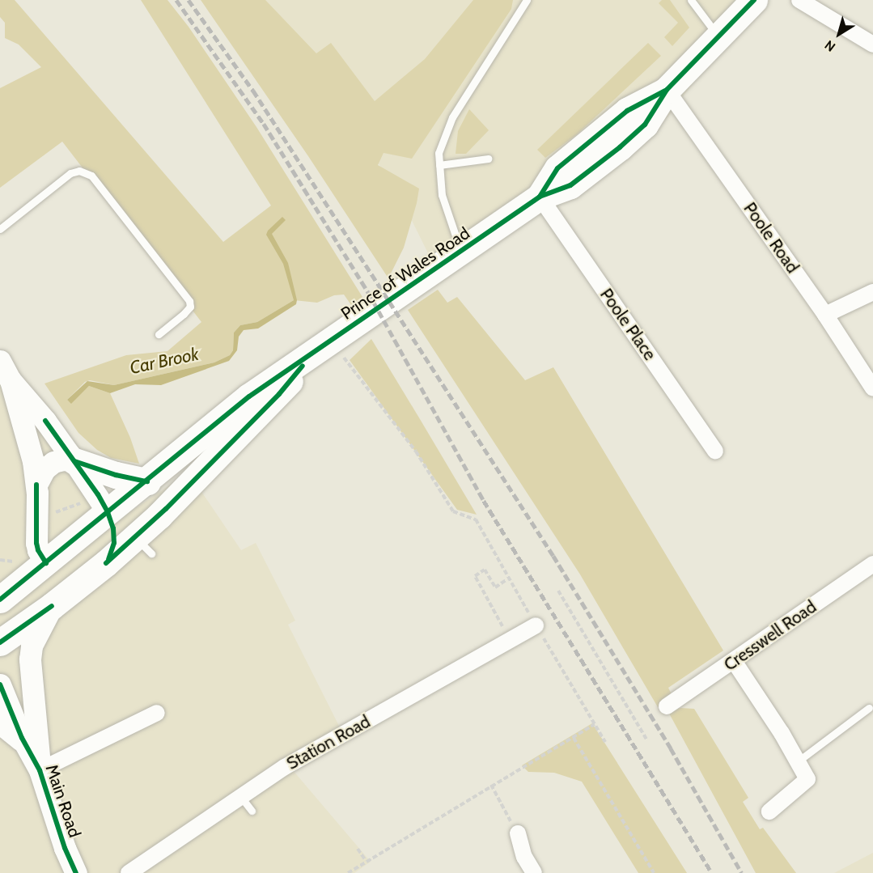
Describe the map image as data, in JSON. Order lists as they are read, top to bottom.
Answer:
{
  "streets": {
    "highway": ["Prince of Wales Road"],
    "main road": ["Main Road"],
    "street": [
      "Poole Road",
      "Poole Place",
      "Cresswell Road",
      "Station Road"
    ]
  },
  "crossings": [
    ["Poole Road", "Prince of Wales Road"],
    ["Prince of Wales Road", "Poole Place"],
    ["Prince of Wales Road", "Main Road"]
  ],
  "water": ["Car Brook"],
  "north": "bottom left"
}
